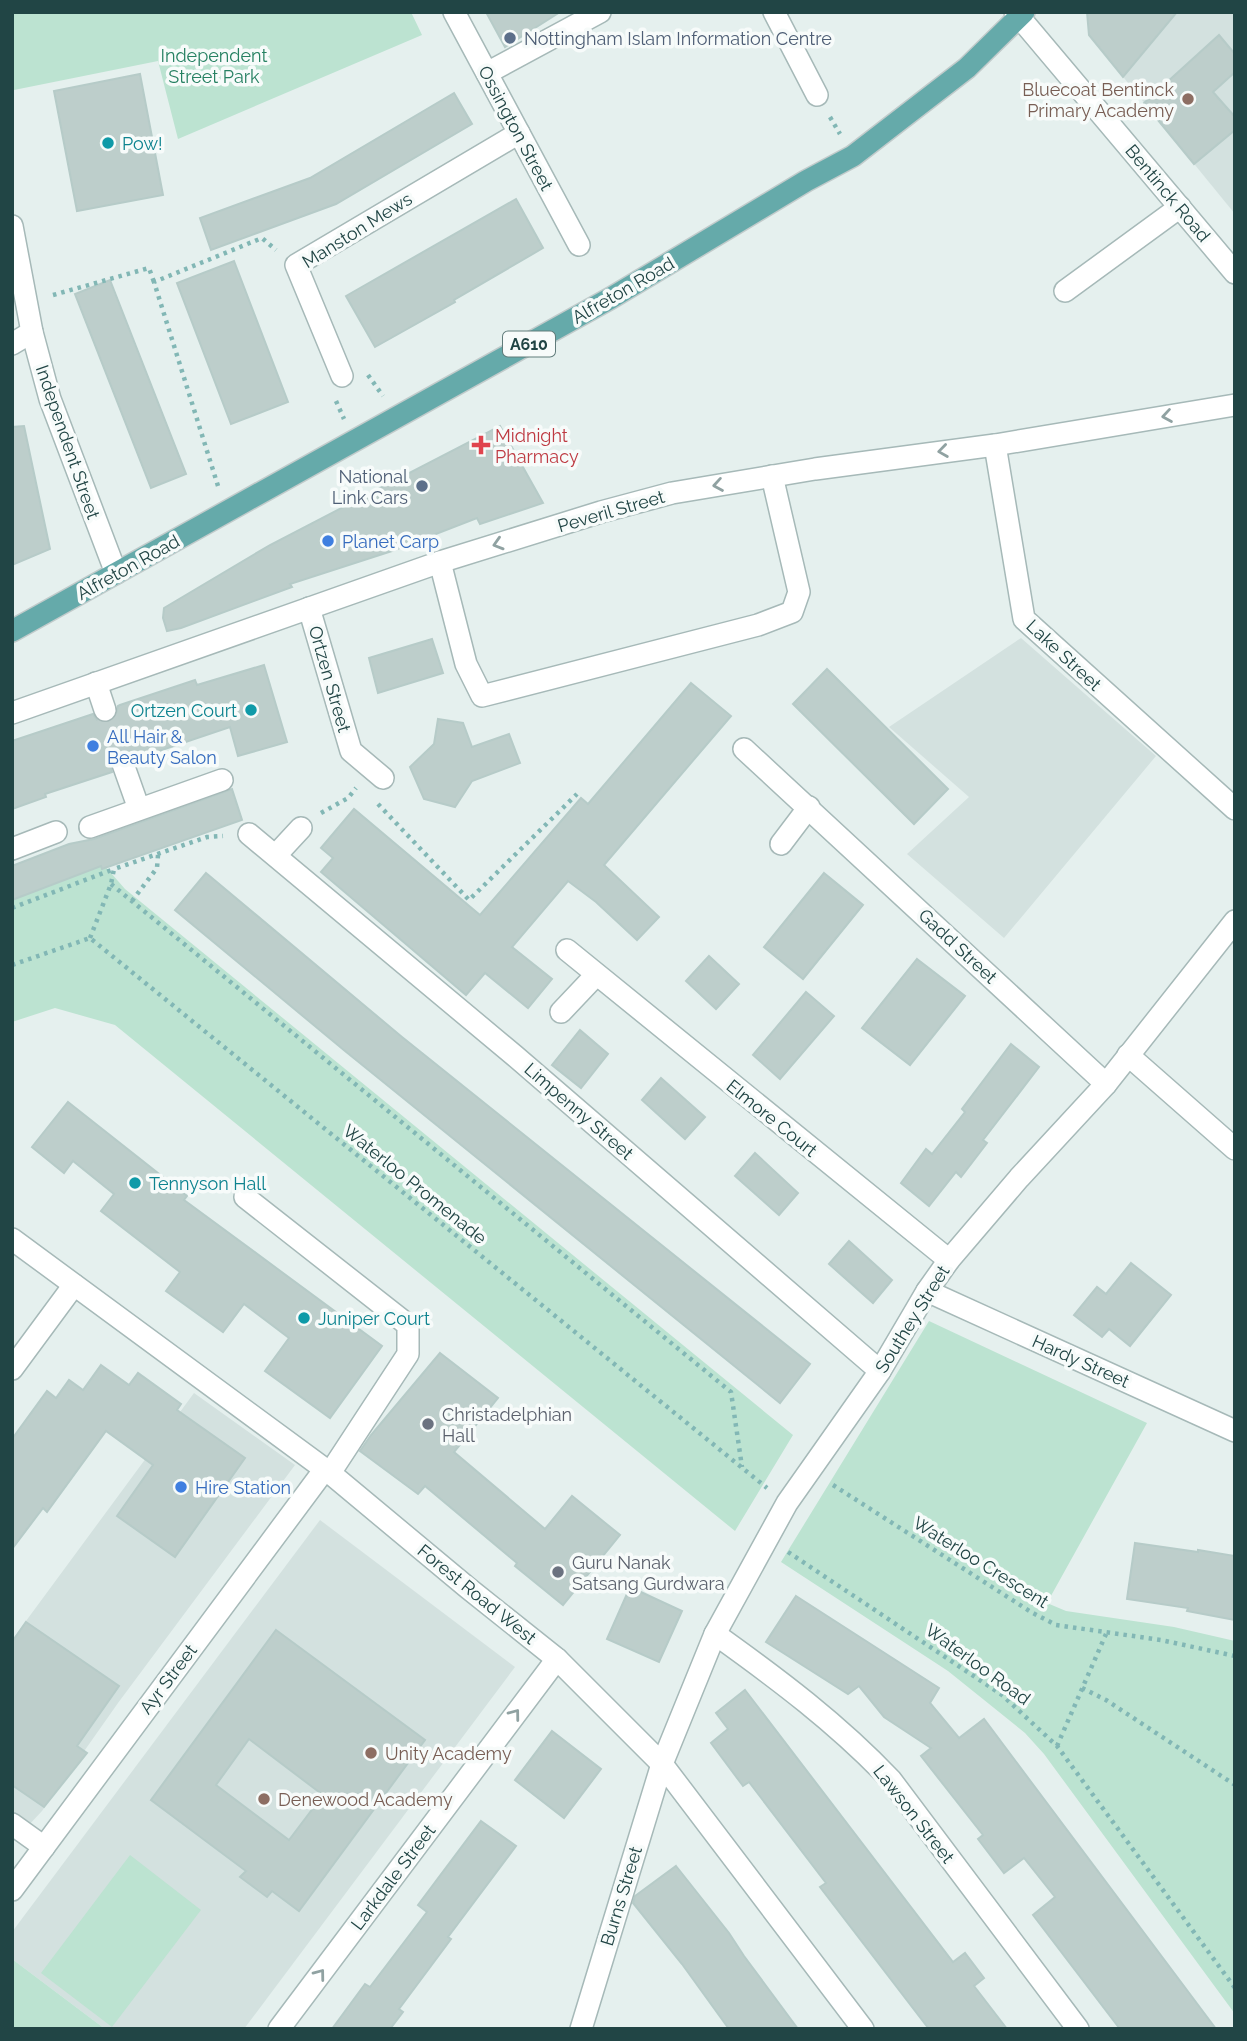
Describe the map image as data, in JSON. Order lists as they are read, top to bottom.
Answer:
{
  "streets": {
    "main road": ["Alfreton Road", "A610"],
    "street": [
      "Ossington Street",
      "Bentinck Road",
      "Manston Mews",
      "Independent Street",
      "Peveril Street",
      "Lake Street",
      "Ortzen Street",
      "Gadd Street",
      "Limpenny Street",
      "Elmore Court",
      "Southey Street",
      "Hardy Street",
      "Forest Road West",
      "Ayr Street",
      "Lawson Street",
      "Larkdale Street",
      "Burns Street"
    ],
    "path": ["Waterloo Promenade", "Waterloo Crescent", "Waterloo Road"]
  },
  "crossings": [
    ["Ossington Street", "Manston Mews"],
    ["Bentinck Road", "Alfreton Road"],
    ["Alfreton Road", "Independent Street"],
    ["Peveril Street", "Lake Street"],
    ["Peveril Street", "Ortzen Street"],
    ["Gadd Street", "Southey Street"],
    ["Limpenny Street", "Southey Street"],
    ["Elmore Court", "Southey Street"],
    ["Waterloo Promenade", "Southey Street"],
    ["Southey Street", "Hardy Street"],
    ["Southey Street", "Waterloo Crescent"],
    ["Southey Street", "Forest Road West"],
    ["Southey Street", "Waterloo Road"],
    ["Southey Street", "Lawson Street"],
    ["Southey Street", "Burns Street"],
    ["Forest Road West", "Ayr Street"],
    ["Forest Road West", "Larkdale Street"],
    ["Forest Road West", "Burns Street"]
  ],
  "one_way": ["Peveril Street", "Larkdale Street"],
  "parks": ["Independent Street Park"],
  "places": {
    "other": [
      "Nottingham Islam Information Centre",
      "Bluecoat Bentinck Primary Academy",
      "Pow!",
      "National Link Cars",
      "Planet Carp",
      "Ortzen Court",
      "All Hair & Beauty Salon",
      "Tennyson Hall",
      "Juniper Court",
      "Christadelphian Hall",
      "Hire Station",
      "Guru Nanak Satsang Gurdwara",
      "Unity Academy",
      "Denewood Academy"
    ],
    "health": ["Midnight Pharmacy"]
  }
}
